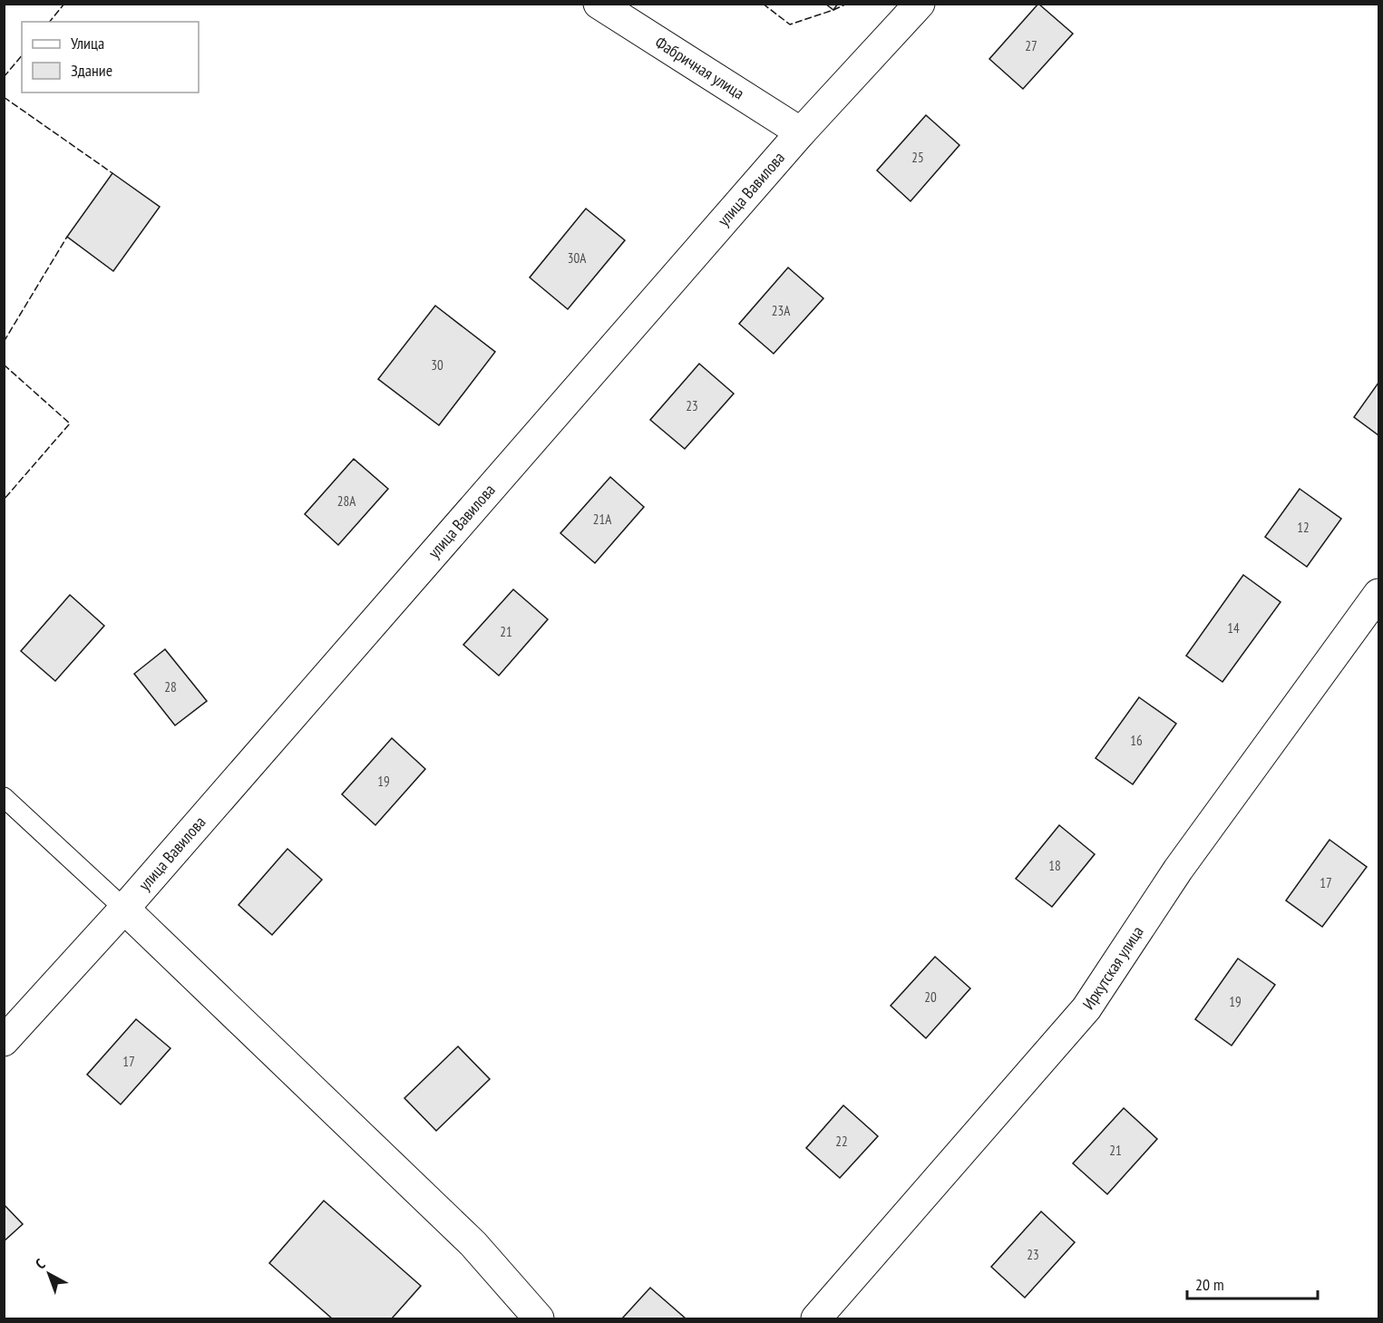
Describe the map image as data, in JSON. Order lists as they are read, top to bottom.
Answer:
{
  "streets": {
    "street": ["Фабричная улица", "улица Вавилова", "Иркутская улица"]
  },
  "crossings": [
    ["Фабричная улица", "улица Вавилова"]
  ],
  "house_numbers": [
    "27",
    "25",
    "30А",
    "23А",
    "30",
    "23",
    "28А",
    "21А",
    "12",
    "14",
    "21",
    "28",
    "16",
    "19",
    "18",
    "17",
    "20",
    "19",
    "17",
    "22",
    "21",
    "23"
  ],
  "legend": ["Улица", "Здание"],
  "scale_bar": "20 m",
  "north": "top left"
}
